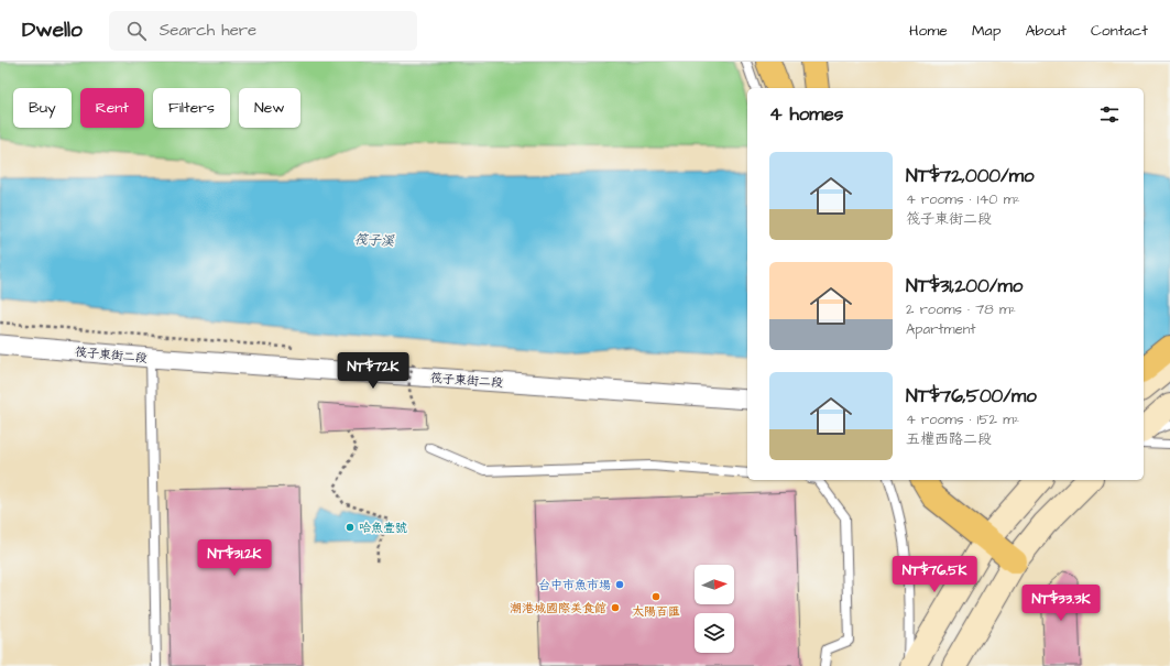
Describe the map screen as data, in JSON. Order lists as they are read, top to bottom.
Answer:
{
  "streets": {
    "street": ["筏子東街二段"]
  },
  "water": ["筏子溪"],
  "places": [
    "哈魚壹號",
    "台中市魚市場",
    "太陽百匯",
    "潮港城國際美食館"
  ],
  "north": "right",
  "page": {
    "header": "Dwello",
    "search": "Search here",
    "nav": [
      "Home",
      "Map",
      "About",
      "Contact"
    ],
    "chip": [
      "Buy",
      "Rent",
      "Filters",
      "New"
    ],
    "heading": "4 homes",
    "list": [
      {
        "name": "NT$72,000/mo",
        "note": "4 rooms · 140 m² · 筏子東街二段"
      },
      {
        "name": "NT$31,200/mo",
        "note": "2 rooms · 78 m² · Apartment"
      },
      {
        "name": "NT$76,500/mo",
        "note": "4 rooms · 152 m² · 五權西路二段"
      }
    ],
    "price": [
      "NT$72K",
      "NT$31.2K",
      "NT$76.5K",
      "NT$33.3K"
    ]
  }
}
